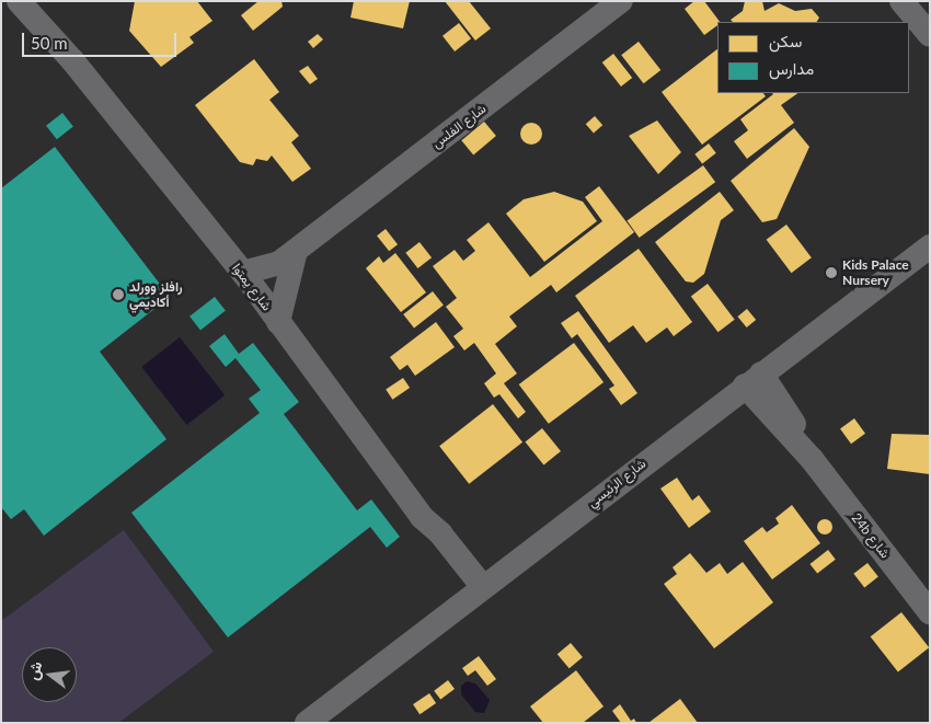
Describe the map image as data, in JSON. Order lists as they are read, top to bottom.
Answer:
{
  "streets": {
    "street": [
      "شارع الفلس",
      "شارع يمتوا",
      "شارع الرئيسي",
      "24b شارع"
    ]
  },
  "crossings": [
    ["شارع الفلس", "شارع يمتوا"],
    ["شارع يمتوا", "شارع الرئيسي"],
    ["شارع الرئيسي", "24b شارع"]
  ],
  "places": ["Kids Palace Nursery", "رافلز وورلد أكاديمي"],
  "legend": ["سكن", "مدارس"],
  "scale_bar": "50 m",
  "north": "left"
}
